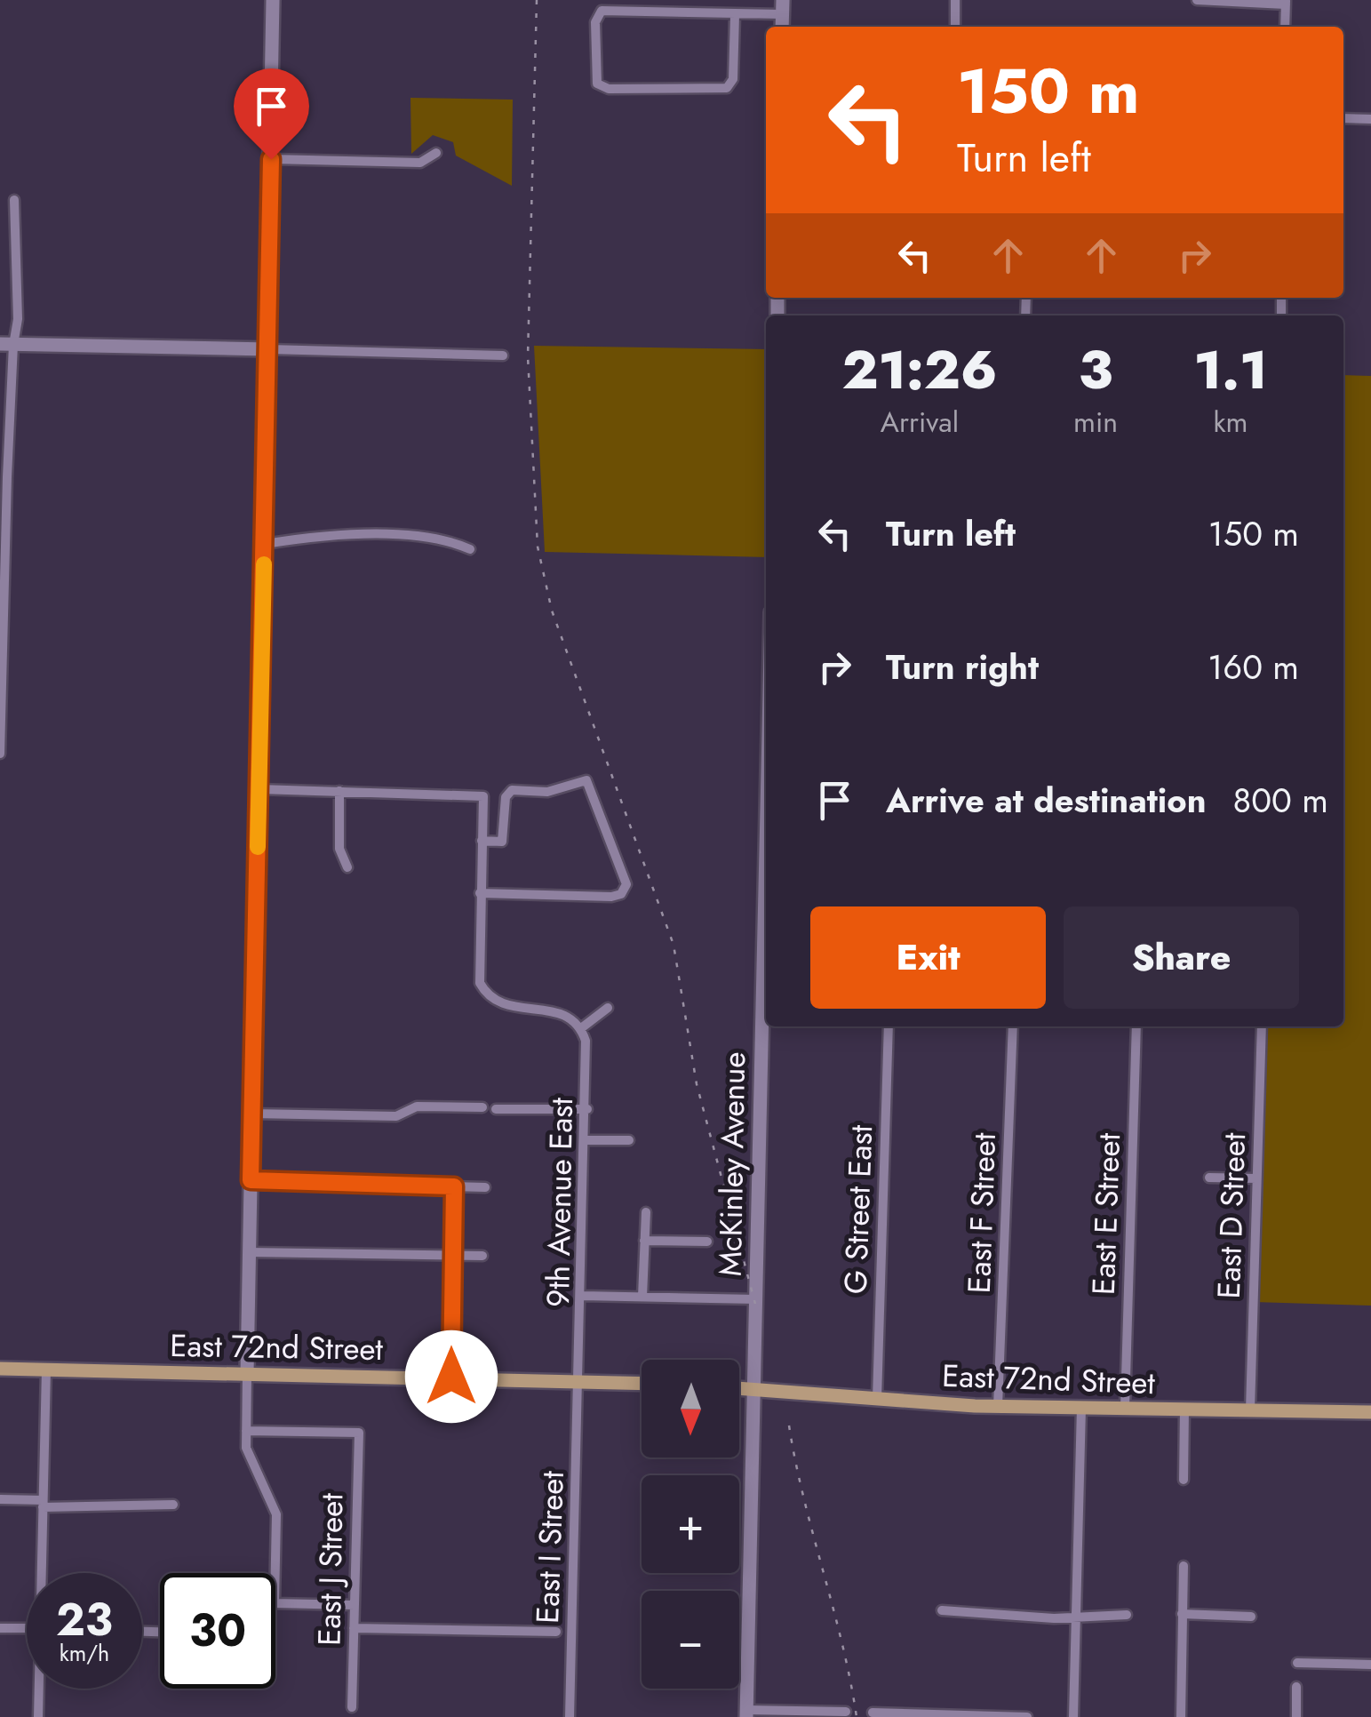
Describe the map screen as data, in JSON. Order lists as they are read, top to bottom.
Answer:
{
  "streets": {
    "main road": ["East 72nd Street"],
    "street": [
      "McKinley Avenue",
      "9th Avenue East",
      "G Street East",
      "East F Street",
      "East E Street",
      "East D Street",
      "East I Street",
      "East J Street"
    ]
  },
  "crossings": [
    ["McKinley Avenue", "East 72nd Street"],
    ["9th Avenue East", "East 72nd Street"],
    ["9th Avenue East", "East I Street"],
    ["G Street East", "East 72nd Street"],
    ["East F Street", "East 72nd Street"],
    ["East E Street", "East 72nd Street"],
    ["East D Street", "East 72nd Street"],
    ["East 72nd Street", "East I Street"]
  ],
  "north": "bottom",
  "page": {
    "turn": ["150 m", "Turn left"],
    "eta": [
      "21:26",
      "Arrival",
      "3",
      "min",
      "1.1",
      "km"
    ],
    "list": [
      {
        "name": "Turn left",
        "value": "150 m"
      },
      {
        "name": "Turn right",
        "value": "160 m"
      },
      {
        "name": "Arrive at destination",
        "value": "800 m"
      }
    ],
    "buttons": ["Exit", "Share"],
    "map_buttons": ["+", "−"],
    "speed": "23 km/h",
    "limit": "30"
  }
}
